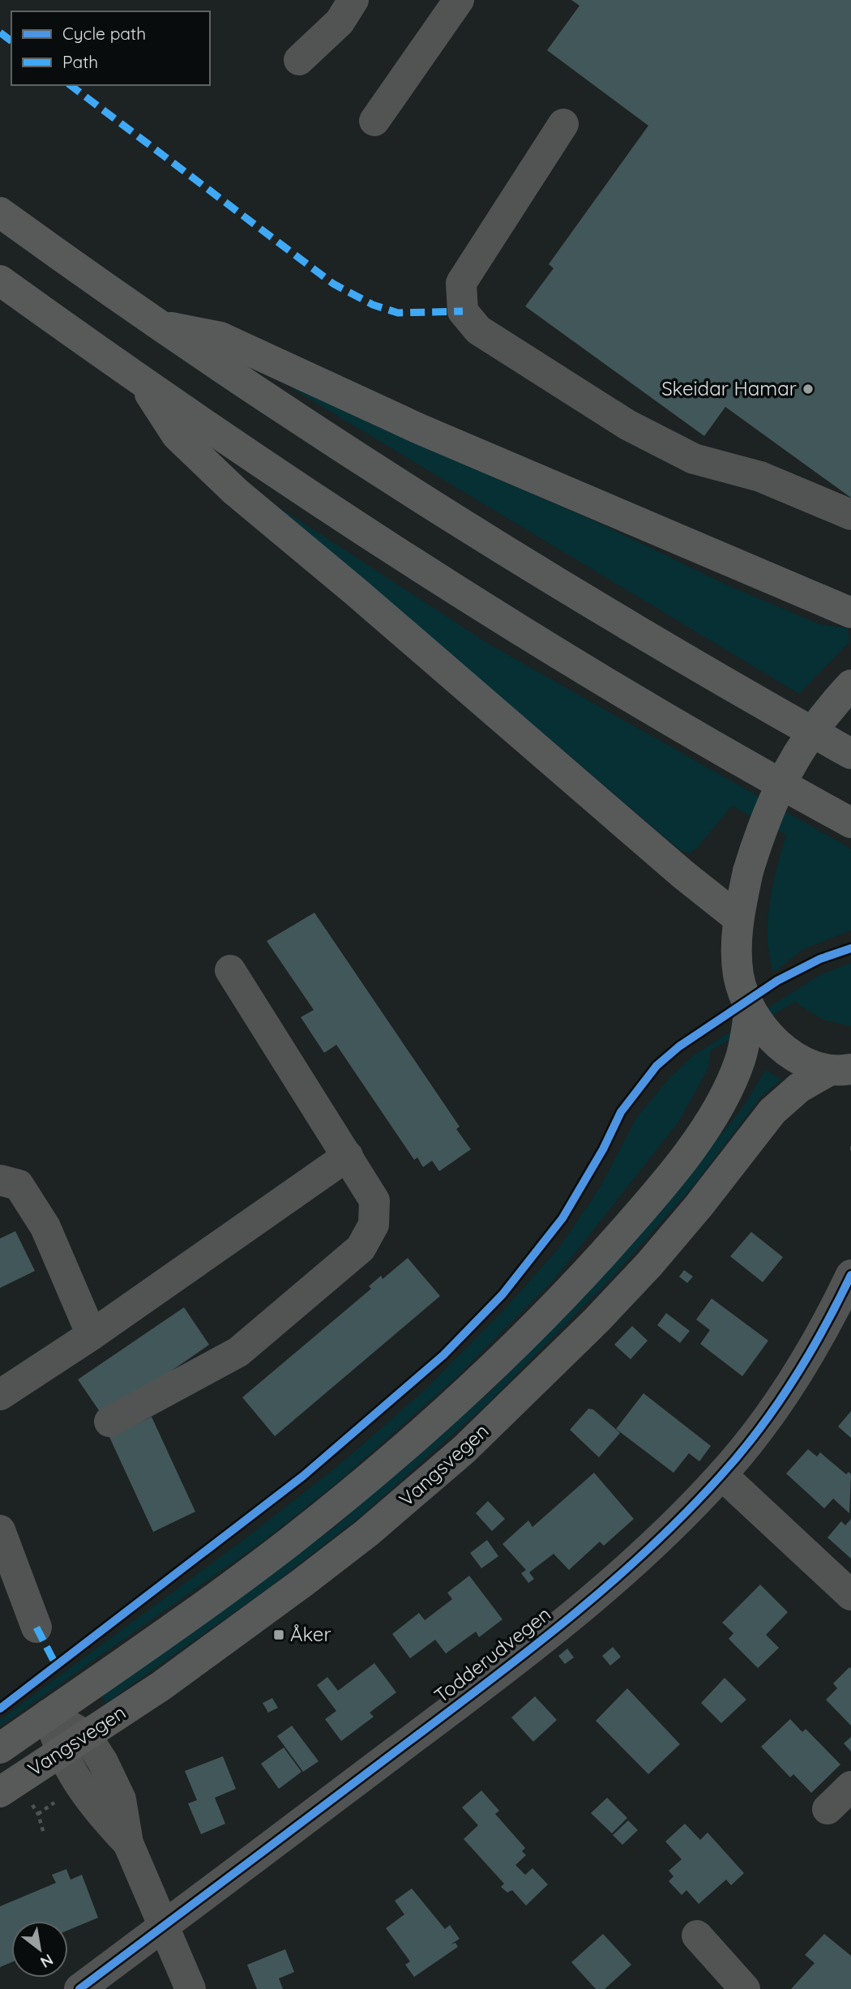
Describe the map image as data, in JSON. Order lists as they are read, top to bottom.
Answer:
{
  "streets": {
    "highway": ["Vangsvegen"],
    "street": ["Todderudvegen"]
  },
  "places": {
    "other": ["Skeidar Hamar"],
    "transit": ["Åker"]
  },
  "legend": ["Cycle path", "Path"],
  "north": "bottom right"
}
